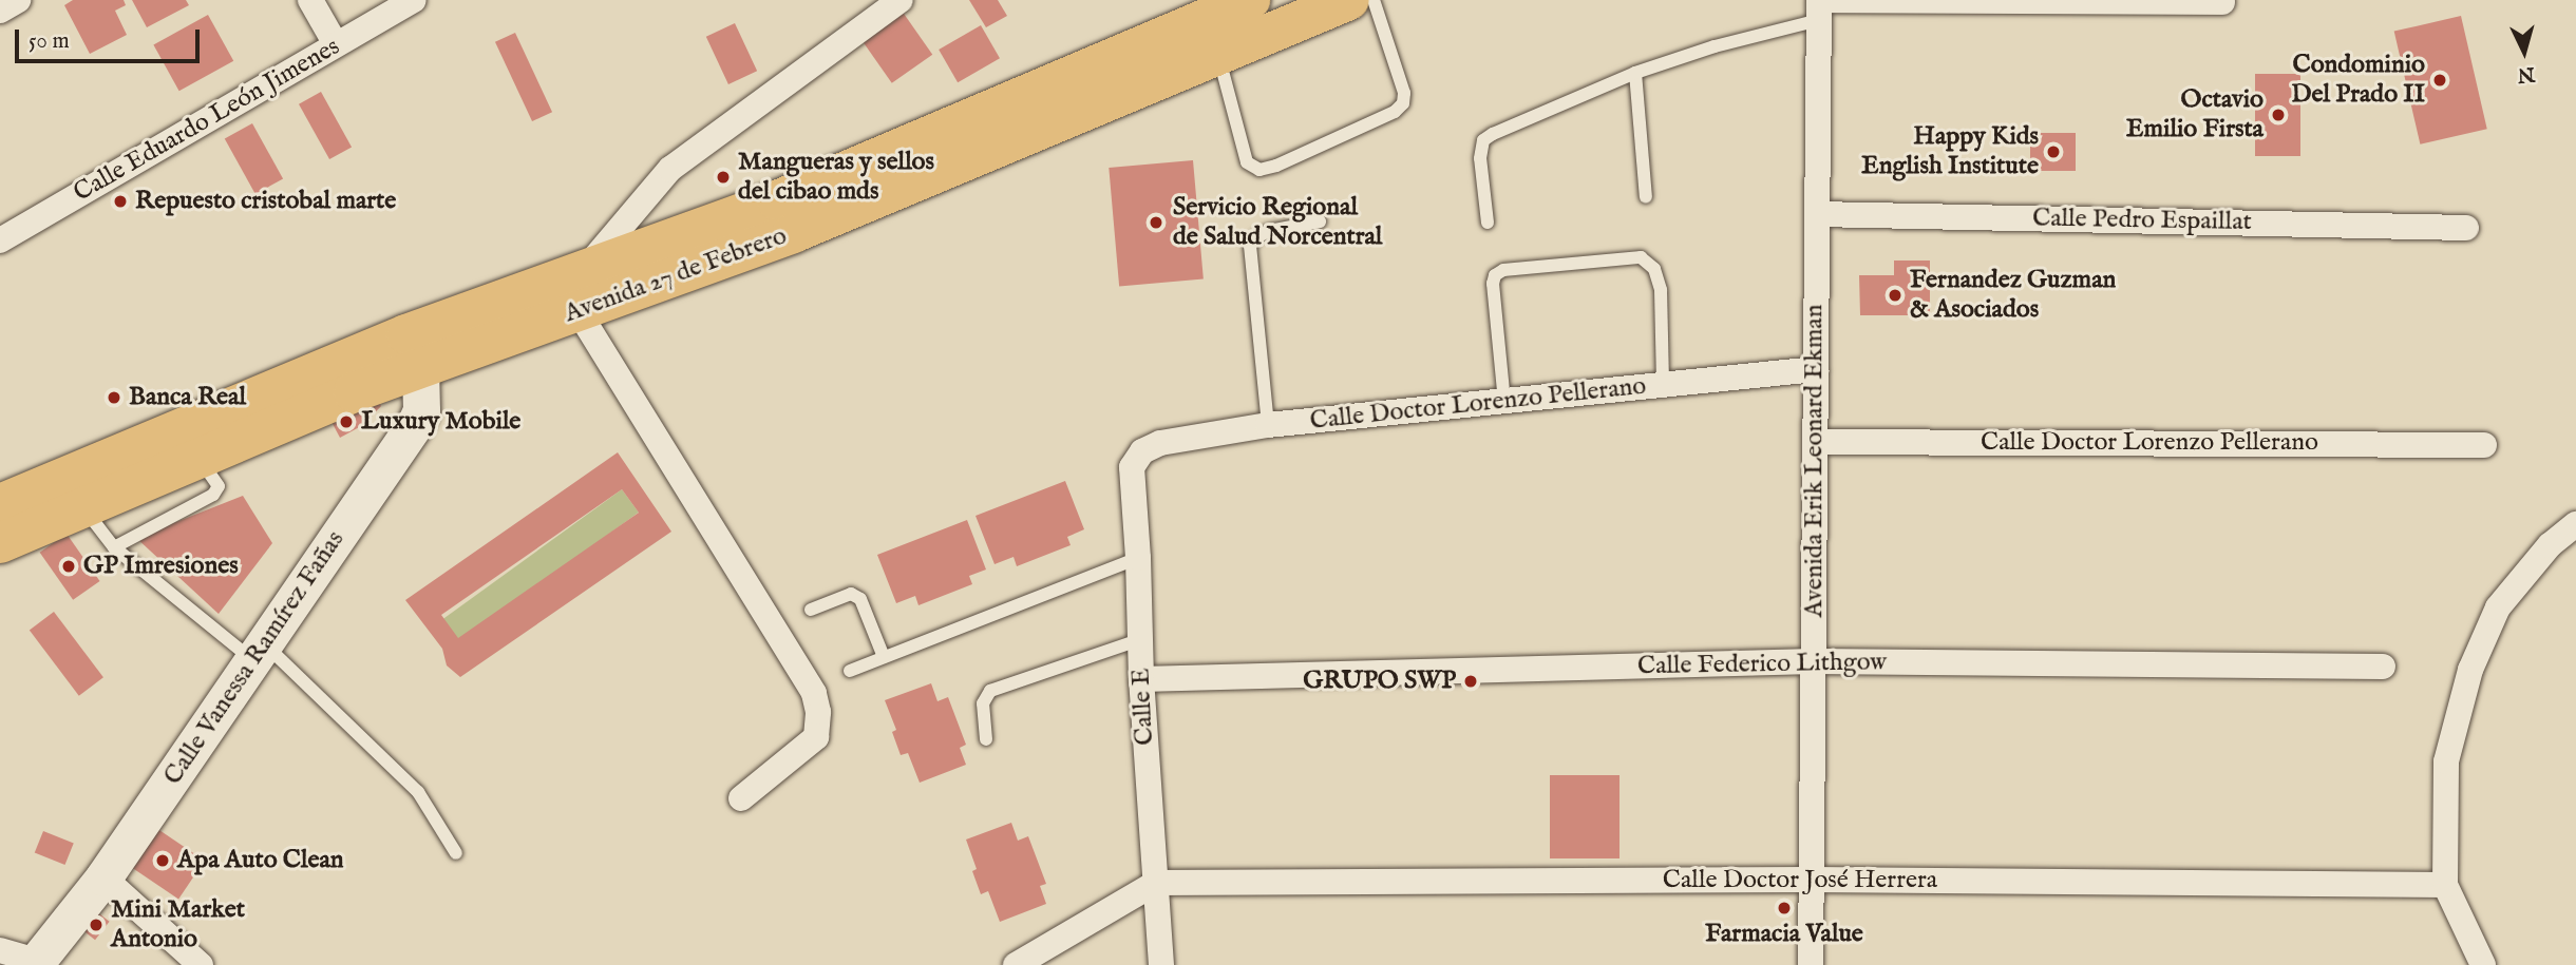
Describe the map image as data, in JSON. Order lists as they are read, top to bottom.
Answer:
{
  "streets": {
    "main road": ["Avenida 27 de Febrero"],
    "street": [
      "Calle Eduardo León Jimenes",
      "Calle Pedro Espaillat",
      "Calle Doctor Lorenzo Pellerano",
      "Avenida Erik Leonard Ekman",
      "Calle Vanessa Ramírez Fañas",
      "Calle Federico Lithgow",
      "Calle E",
      "Calle Doctor José Herrera"
    ]
  },
  "crossings": [
    ["Calle Pedro Espaillat", "Avenida Erik Leonard Ekman"],
    ["Avenida 27 de Febrero", "Calle Vanessa Ramírez Fañas"],
    ["Calle Doctor Lorenzo Pellerano", "Avenida Erik Leonard Ekman"],
    ["Calle Doctor Lorenzo Pellerano", "Calle E"],
    ["Avenida Erik Leonard Ekman", "Calle Federico Lithgow"],
    ["Avenida Erik Leonard Ekman", "Calle Doctor José Herrera"],
    ["Calle Federico Lithgow", "Calle E"],
    ["Calle E", "Calle Doctor José Herrera"]
  ],
  "places": [
    "Condominio Del Prado II",
    "Octavio Emilio Firsta",
    "Happy Kids English Institute",
    "Mangueras y sellos del cibao mds",
    "Repuesto cristobal marte",
    "Servicio Regional de Salud Norcentral",
    "Fernandez Guzman & Asociados",
    "Banca Real",
    "Luxury Mobile",
    "GP Imresiones",
    "GRUPO SWP",
    "Apa Auto Clean",
    "Farmacia Value",
    "Mini Market Antonio"
  ],
  "scale_bar": "50 m",
  "north": "bottom"
}
